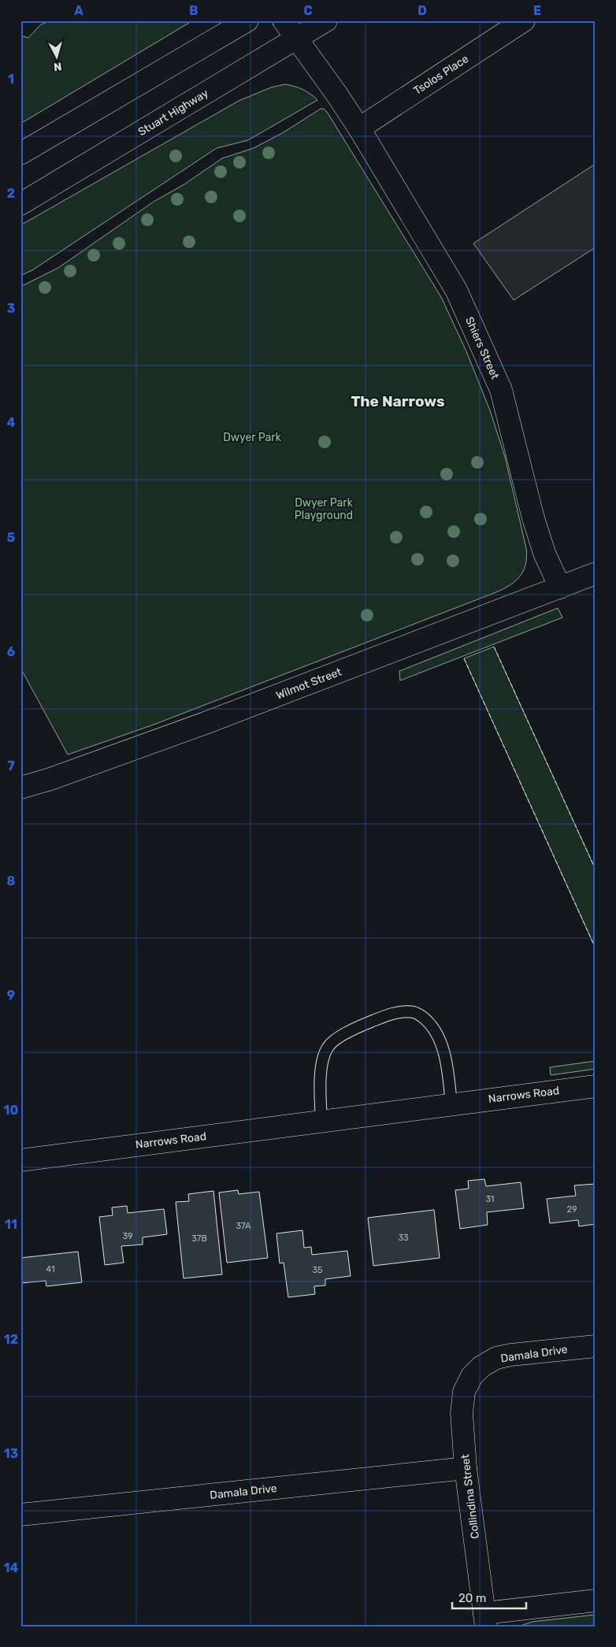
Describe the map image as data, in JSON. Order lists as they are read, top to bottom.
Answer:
{
  "streets": {
    "main road": [
      "Tsolos Place",
      "Stuart Highway",
      "Shiers Street",
      "Wilmot Street",
      "Narrows Road",
      "Damala Drive",
      "Collindina Street"
    ]
  },
  "crossings": [
    ["Tsolos Place", "Shiers Street"],
    ["Stuart Highway", "Shiers Street"],
    ["Shiers Street", "Wilmot Street"],
    ["Damala Drive", "Collindina Street"]
  ],
  "districts": ["The Narrows"],
  "parks": ["Dwyer Park", "Dwyer Park Playground"],
  "house_numbers": [
    "31",
    "29",
    "37A",
    "39",
    "33",
    "37B",
    "41",
    "35"
  ],
  "scale_bar": "20 m",
  "north": "bottom",
  "grid": {
    "columns": [
      "A",
      "B",
      "C",
      "D",
      "E"
    ],
    "rows": [
      "1",
      "2",
      "3",
      "4",
      "5",
      "6",
      "7",
      "8",
      "9",
      "10",
      "11",
      "12",
      "13",
      "14"
    ]
  }
}
